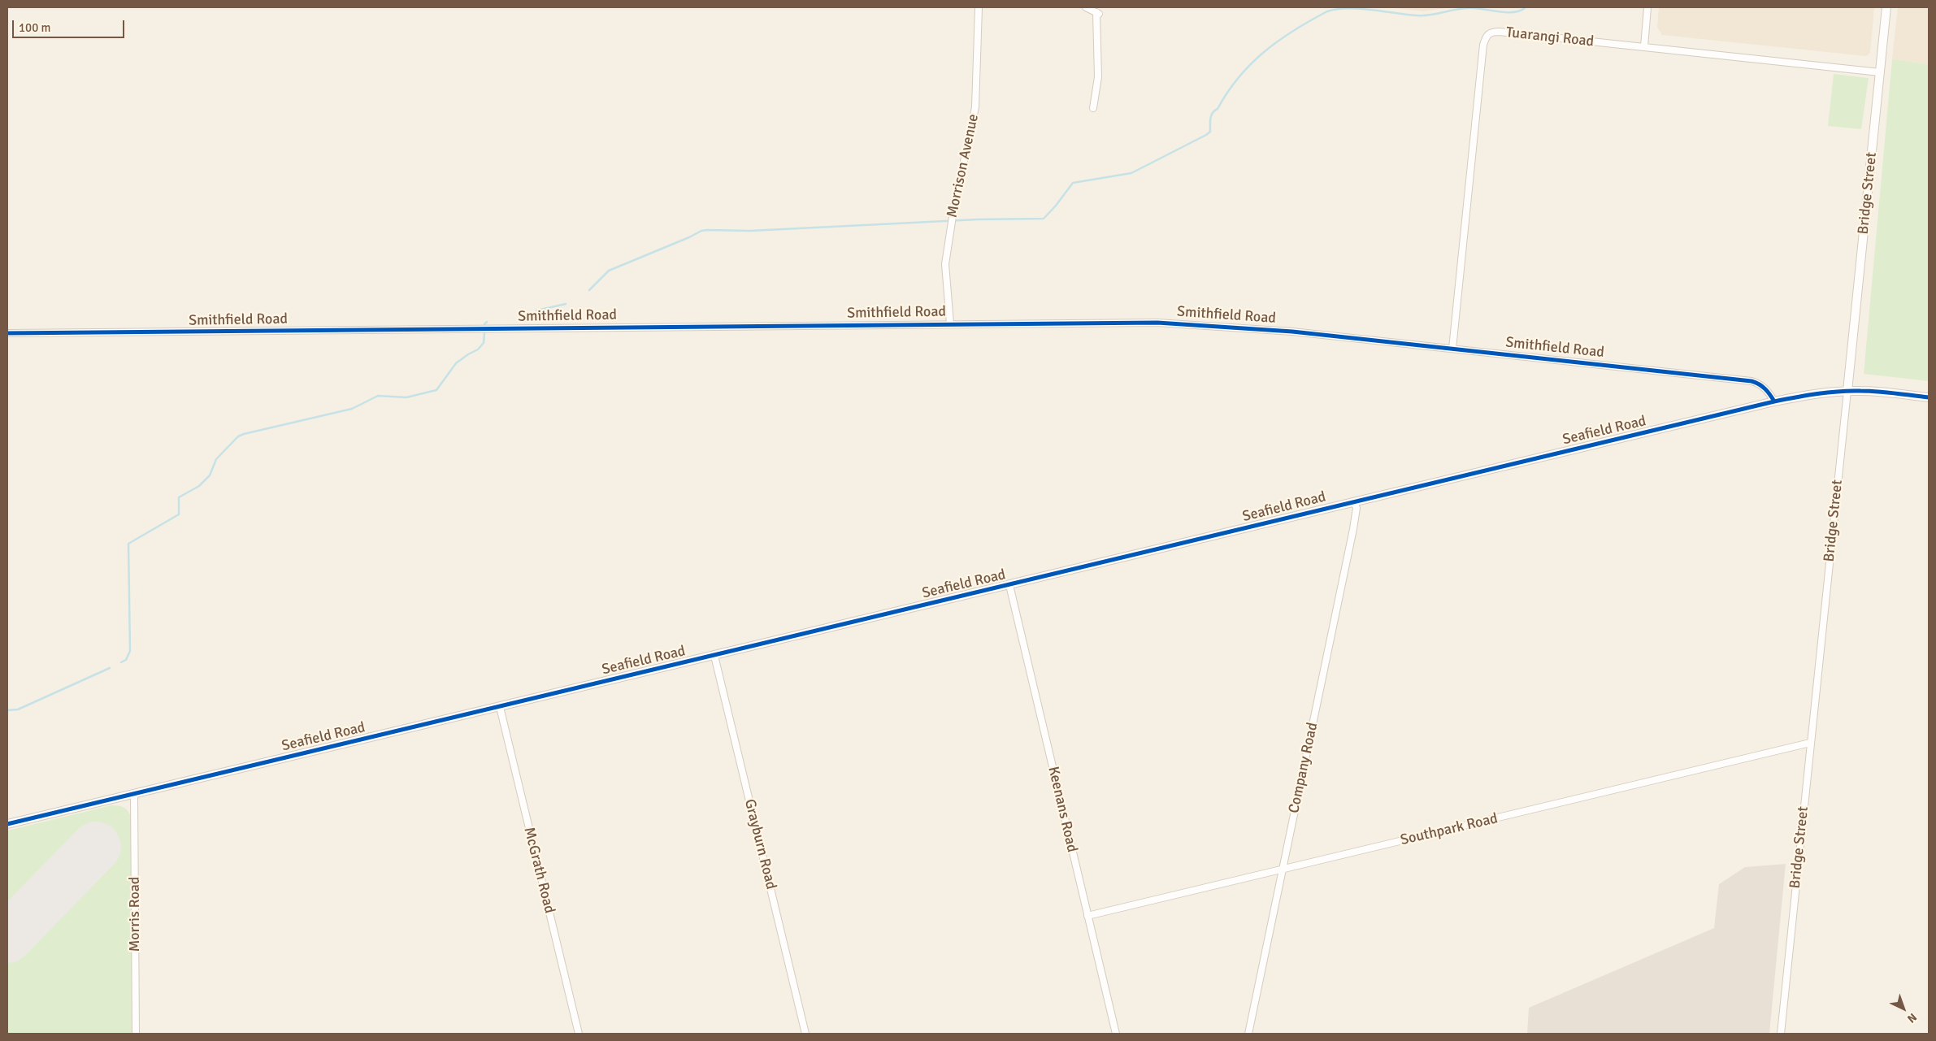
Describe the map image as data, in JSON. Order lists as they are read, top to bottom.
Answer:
{
  "streets": {
    "street": [
      "Tuarangi Road",
      "Morrison Avenue",
      "Bridge Street",
      "Smithfield Road",
      "Seafield Road",
      "Company Road",
      "Keenans Road",
      "Southpark Road",
      "Grayburn Road",
      "McGrath Road",
      "Morris Road"
    ]
  },
  "crossings": [
    ["Tuarangi Road", "Bridge Street"],
    ["Tuarangi Road", "Smithfield Road"],
    ["Morrison Avenue", "Smithfield Road"],
    ["Bridge Street", "Seafield Road"],
    ["Bridge Street", "Southpark Road"],
    ["Smithfield Road", "Seafield Road"],
    ["Seafield Road", "Company Road"],
    ["Seafield Road", "Keenans Road"],
    ["Seafield Road", "Grayburn Road"],
    ["Seafield Road", "McGrath Road"],
    ["Seafield Road", "Morris Road"],
    ["Company Road", "Southpark Road"],
    ["Keenans Road", "Southpark Road"]
  ],
  "scale_bar": "100 m",
  "north": "bottom right"
}
